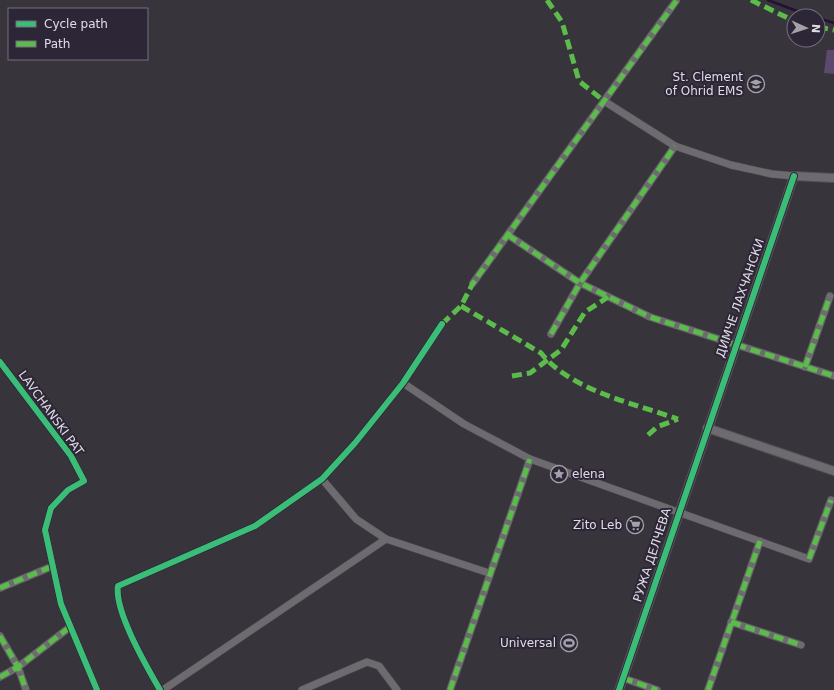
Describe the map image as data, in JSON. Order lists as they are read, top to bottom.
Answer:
{
  "streets": {
    "street": ["ДИМЧЕ ЛАХЧАНСКИ", "LAVCHANSKI PAT", "РУЖА ДЕЛЧЕВА"]
  },
  "crossings": [
    ["ДИМЧЕ ЛАХЧАНСКИ", "РУЖА ДЕЛЧЕВА"]
  ],
  "places": {
    "school or university": ["St. Clement of Ohrid EMS"],
    "place": ["elena"],
    "supermarket": ["Zito Leb"],
    "sports": ["Universal"]
  },
  "legend": ["Cycle path", "Path"],
  "north": "right"
}
